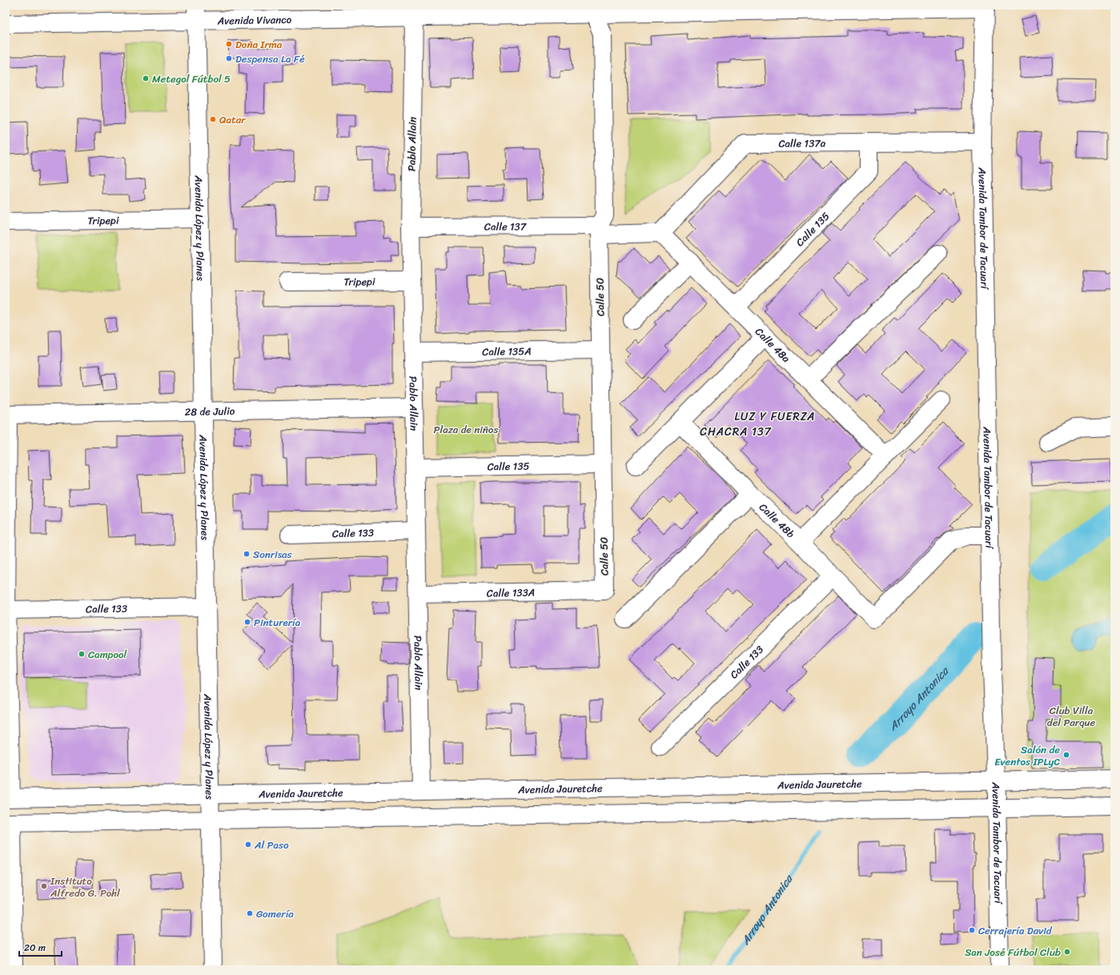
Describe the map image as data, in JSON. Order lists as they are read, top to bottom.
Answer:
{
  "streets": {
    "street": [
      "Avenida Vivanco",
      "Calle 137a",
      "Pablo Allain",
      "Tripepi",
      "Calle 137",
      "Avenida López y Planes",
      "Avenida Tambor de Tacuarí",
      "Calle 135",
      "Calle 50",
      "Calle 48a",
      "Calle 135A",
      "28 de Julio",
      "Calle 48b",
      "Calle 133",
      "Calle 133A",
      "Avenida Jauretche"
    ]
  },
  "crossings": [
    ["Avenida Vivanco", "Pablo Allain"],
    ["Avenida Vivanco", "Avenida López y Planes"],
    ["Avenida Vivanco", "Avenida Tambor de Tacuarí"],
    ["Avenida Vivanco", "Calle 50"],
    ["Calle 137a", "Calle 137"],
    ["Calle 137a", "Avenida Tambor de Tacuarí"],
    ["Calle 137a", "Calle 135"],
    ["Calle 137a", "Calle 48a"],
    ["Pablo Allain", "Tripepi"],
    ["Pablo Allain", "Calle 137"],
    ["Pablo Allain", "Calle 135"],
    ["Pablo Allain", "Calle 135A"],
    ["Pablo Allain", "28 de Julio"],
    ["Pablo Allain", "Calle 133"],
    ["Pablo Allain", "Calle 133A"],
    ["Pablo Allain", "Avenida Jauretche"],
    ["Tripepi", "Avenida López y Planes"],
    ["Calle 137", "Calle 50"],
    ["Calle 137", "Calle 48a"],
    ["Avenida López y Planes", "28 de Julio"],
    ["Avenida López y Planes", "Calle 133"],
    ["Avenida López y Planes", "Avenida Jauretche"],
    ["Avenida Tambor de Tacuarí", "Calle 48b"],
    ["Avenida Tambor de Tacuarí", "Avenida Jauretche"],
    ["Calle 135", "Calle 50"],
    ["Calle 135", "Calle 48a"],
    ["Calle 50", "Calle 135A"],
    ["Calle 50", "Calle 133A"],
    ["Calle 48b", "Calle 133"]
  ],
  "districts": ["LUZ Y FUERZA", "CHACRA 137"],
  "water": ["Arroyo Antonica"],
  "parks": ["Plaza de niños", "Club Villa del Parque"],
  "places": [
    "Doña Irma",
    "Despensa La Fé",
    "Metegol Fútbol 5",
    "Qatar",
    "Sonrisas",
    "Pinturería",
    "Campool",
    "Salón de Eventos IPLyC",
    "Al Paso",
    "Instituto Alfredo G. Pohl",
    "Gomería",
    "Cerrajería David",
    "San José Fútbol Club"
  ],
  "scale_bar": "20 m"
}
